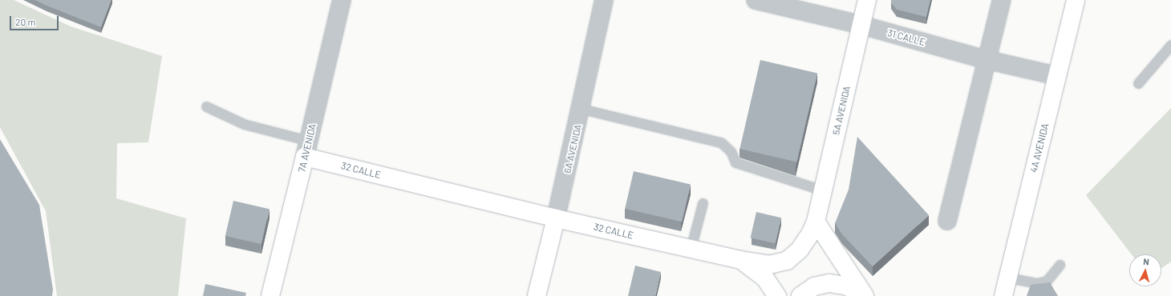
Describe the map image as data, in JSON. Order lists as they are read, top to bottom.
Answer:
{
  "streets": {
    "main road": [
      "5A AVENIDA",
      "7A AVENIDA",
      "4A AVENIDA",
      "6A AVENIDA",
      "32 CALLE"
    ],
    "street": ["31 CALLE"]
  },
  "crossings": [
    ["31 CALLE", "5A AVENIDA"],
    ["31 CALLE", "4A AVENIDA"],
    ["5A AVENIDA", "32 CALLE"],
    ["7A AVENIDA", "32 CALLE"],
    ["6A AVENIDA", "32 CALLE"]
  ],
  "scale_bar": "20 m",
  "north": "top"
}
